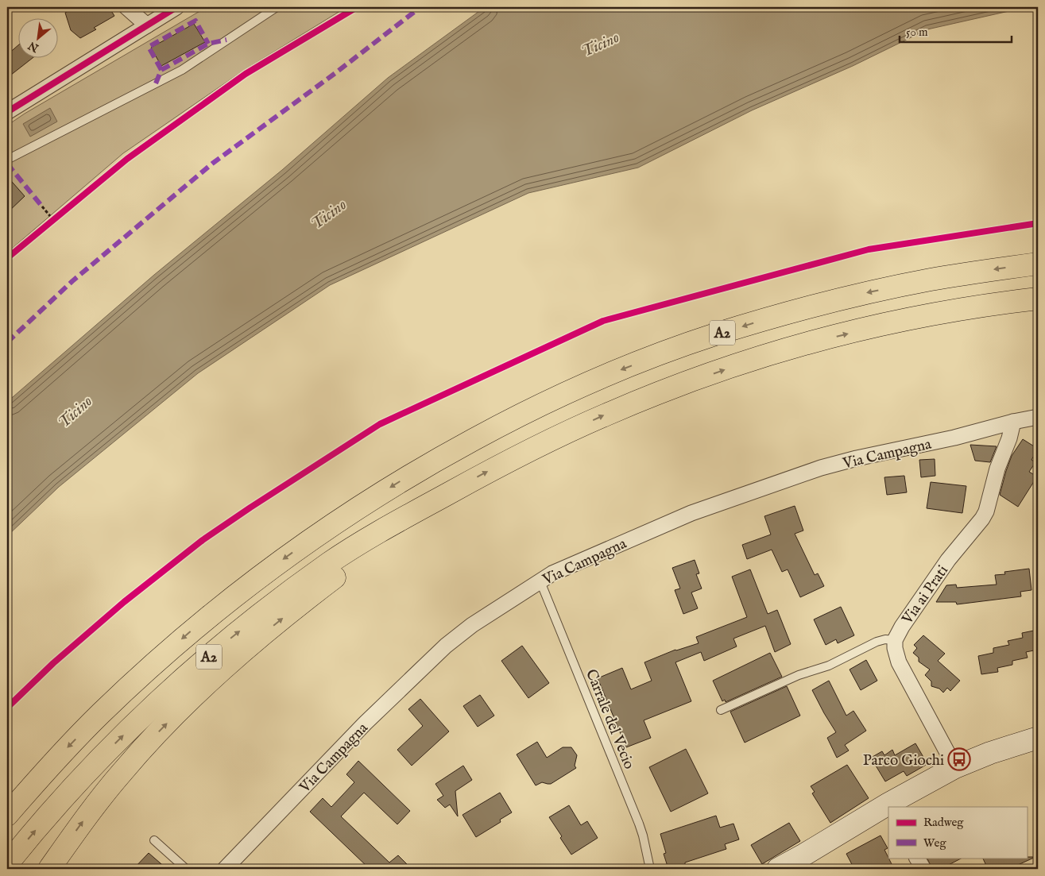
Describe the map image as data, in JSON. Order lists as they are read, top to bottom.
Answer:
{
  "streets": {
    "highway": ["A2"],
    "street": ["Via Campagna", "Via ai Prati"],
    "lane": ["Carrale del Vecio"]
  },
  "crossings": [
    ["Via Campagna", "Via ai Prati"],
    ["Via Campagna", "Carrale del Vecio"]
  ],
  "water": ["Ticino"],
  "places": {
    "bus stop": ["Parco Giochi"]
  },
  "legend": ["Radweg", "Weg"],
  "scale_bar": "50 m",
  "north": "bottom left"
}
